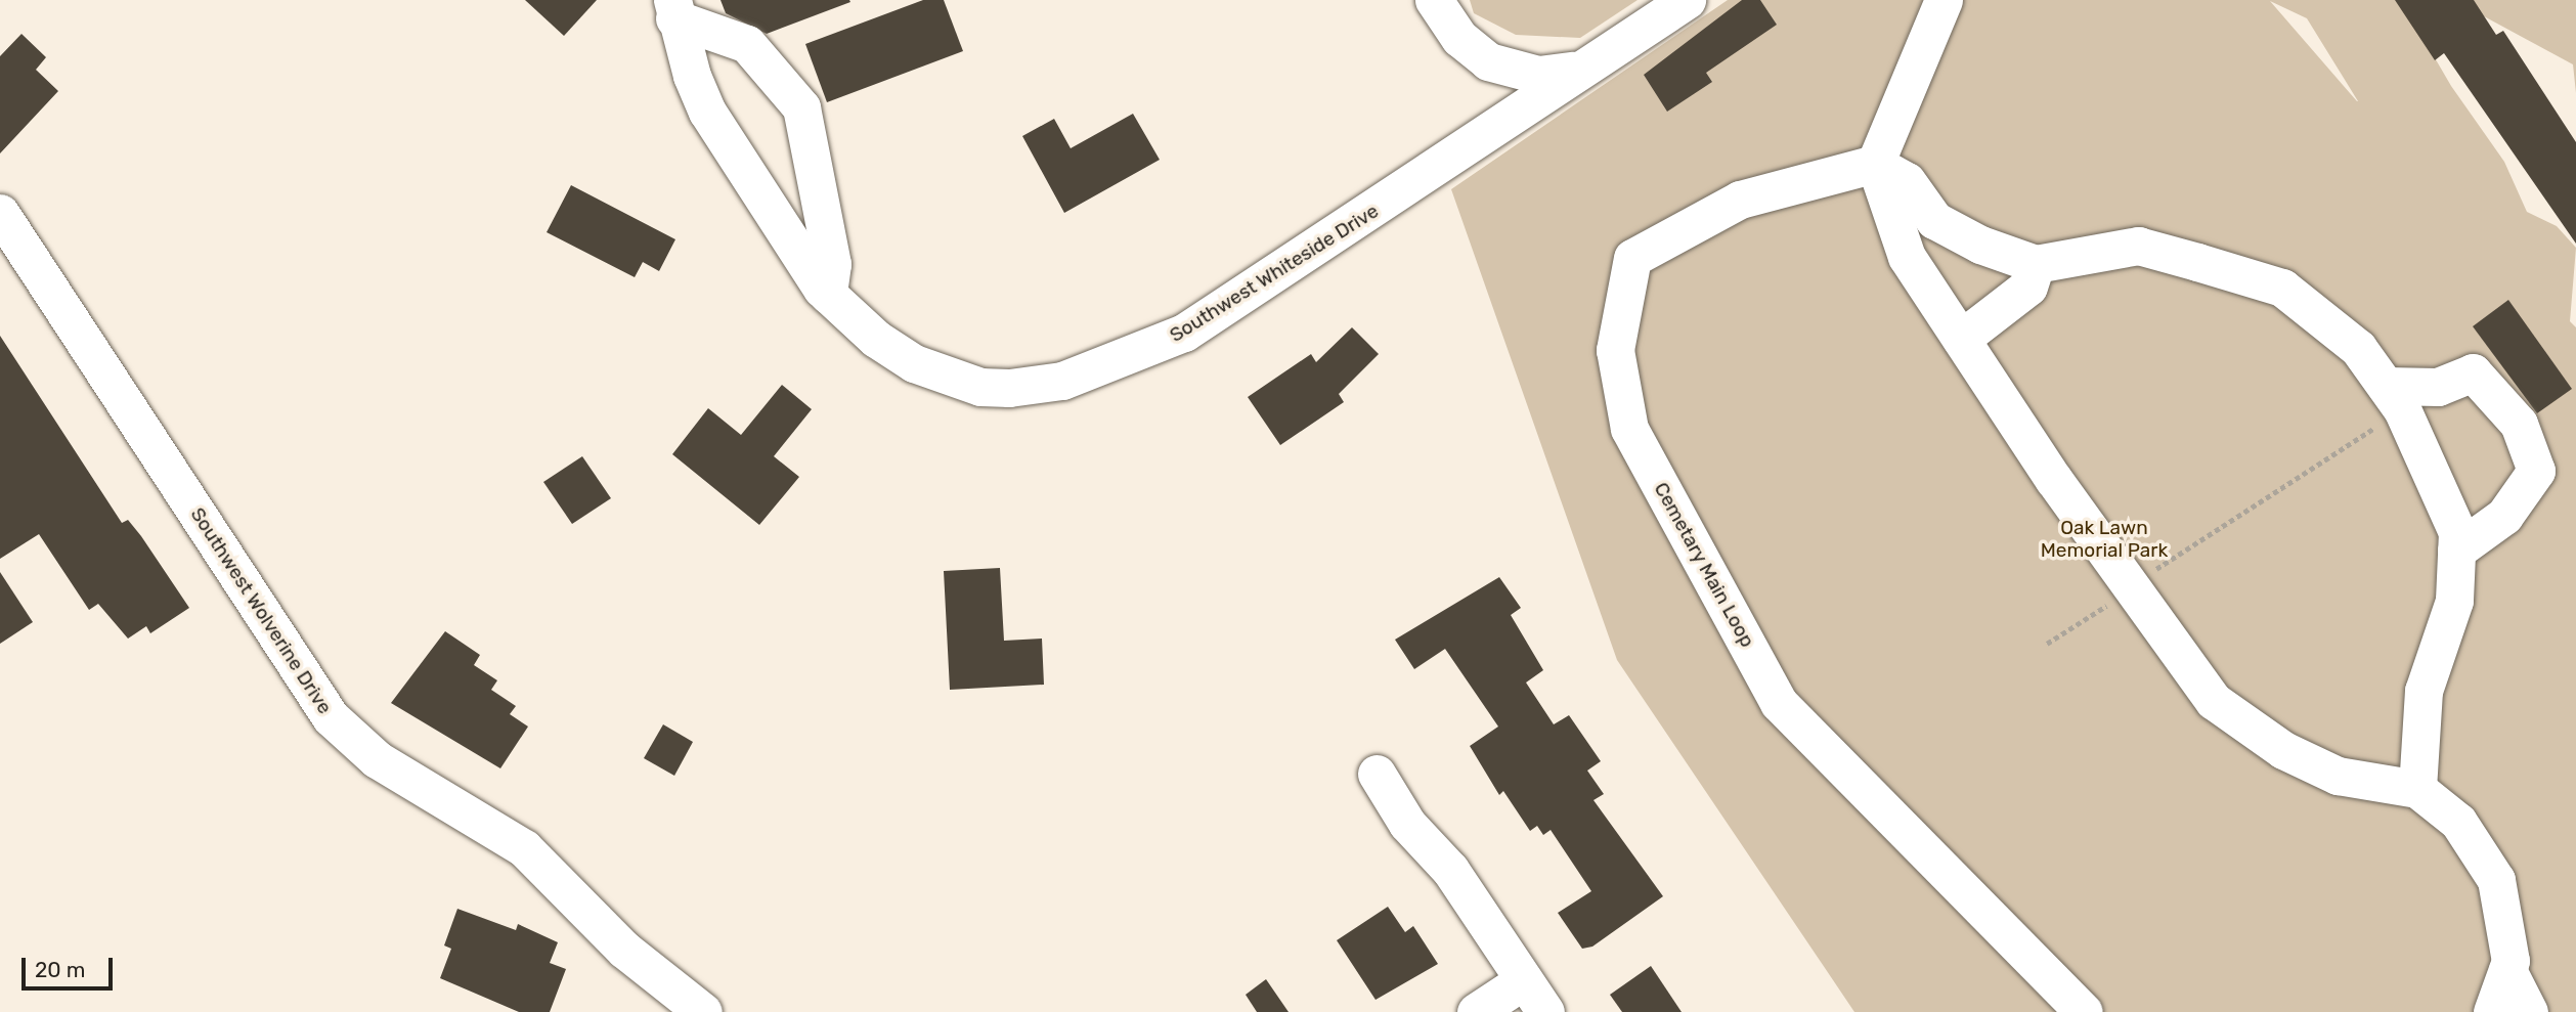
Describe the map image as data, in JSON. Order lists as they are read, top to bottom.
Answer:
{
  "streets": {
    "street": ["Southwest Whiteside Drive", "Cemetary Main Loop", "Southwest Wolverine Drive"]
  },
  "parks": ["Oak Lawn Memorial Park"],
  "scale_bar": "20 m"
}
